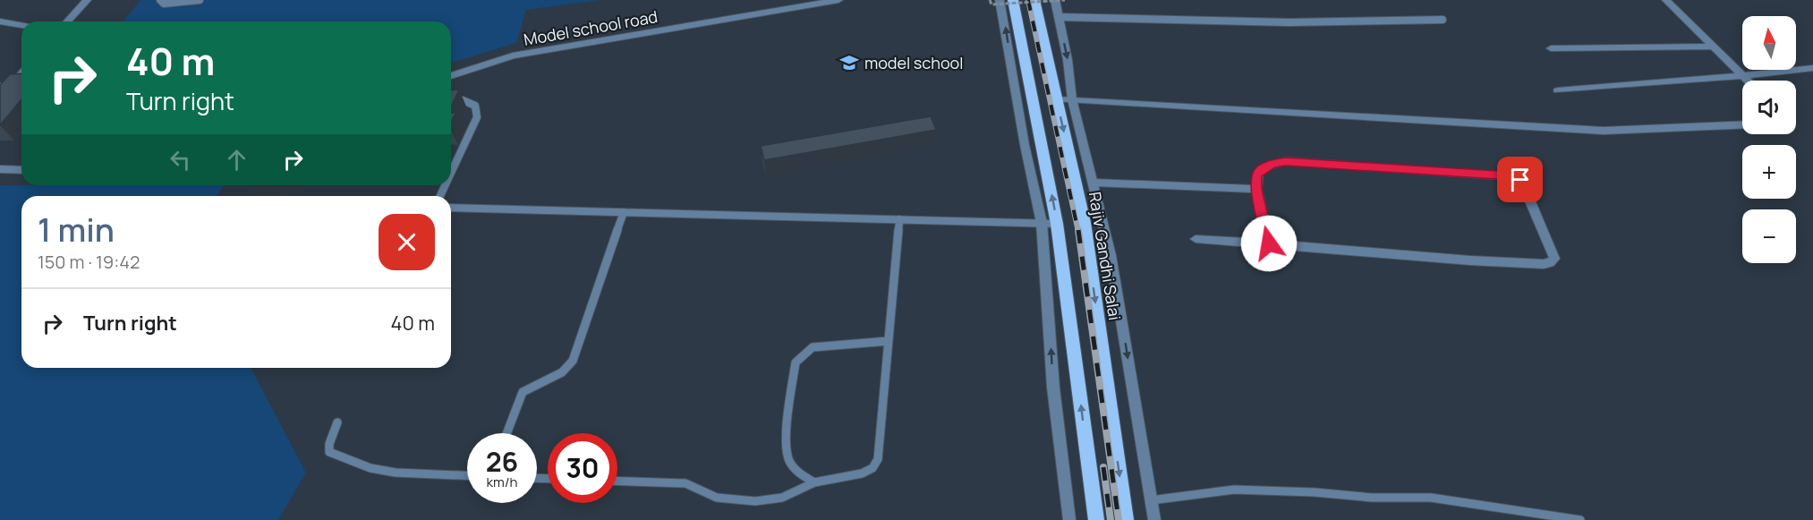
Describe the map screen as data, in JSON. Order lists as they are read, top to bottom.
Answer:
{
  "streets": {
    "main road": ["Rajiv Gandhi Salai"],
    "street": ["Model school road"]
  },
  "places": {
    "school or university": ["model school"]
  },
  "north": "top",
  "page": {
    "map_buttons": ["+", "−"],
    "turn": ["40 m", "Turn right"],
    "heading": ["1 min", "150 m · 19:42"],
    "list": [
      {
        "name": "Turn right",
        "value": "40 m"
      }
    ],
    "speed": "26 km/h",
    "limit": "30"
  }
}
